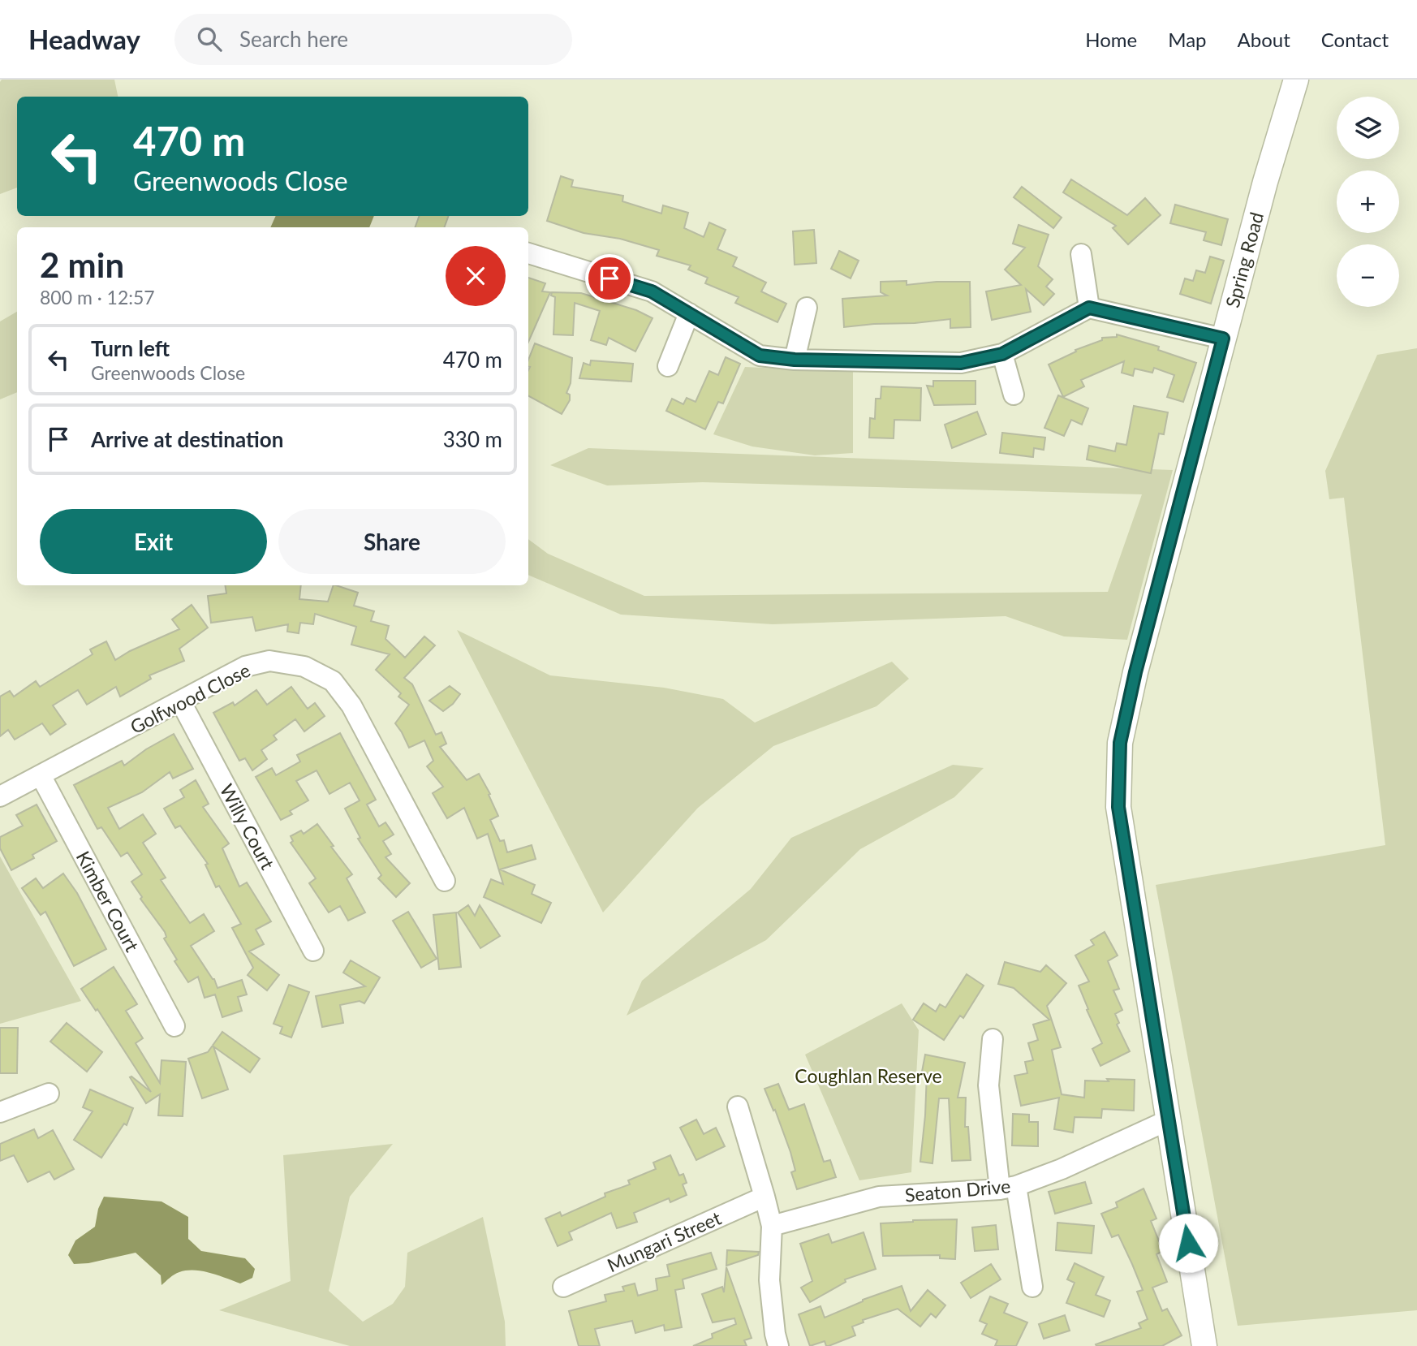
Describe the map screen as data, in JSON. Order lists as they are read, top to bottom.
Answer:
{
  "streets": {
    "main road": ["Spring Road"],
    "street": [
      "Golfwood Close",
      "Willy Court",
      "Kimber Court",
      "Seaton Drive",
      "Mungari Street"
    ]
  },
  "crossings": [
    ["Spring Road", "Seaton Drive"],
    ["Golfwood Close", "Willy Court"],
    ["Golfwood Close", "Kimber Court"]
  ],
  "parks": ["Coughlan Reserve"],
  "page": {
    "header": "Headway",
    "search": "Search here",
    "nav": [
      "Home",
      "Map",
      "About",
      "Contact"
    ],
    "map_buttons": ["+", "−"],
    "turn": ["470 m", "Greenwoods Close"],
    "heading": ["2 min", "800 m · 12:57"],
    "list": [
      {
        "name": "Turn left",
        "note": "Greenwoods Close",
        "value": "470 m"
      },
      {
        "name": "Arrive at destination",
        "value": "330 m"
      }
    ],
    "buttons": ["Exit", "Share"]
  }
}
